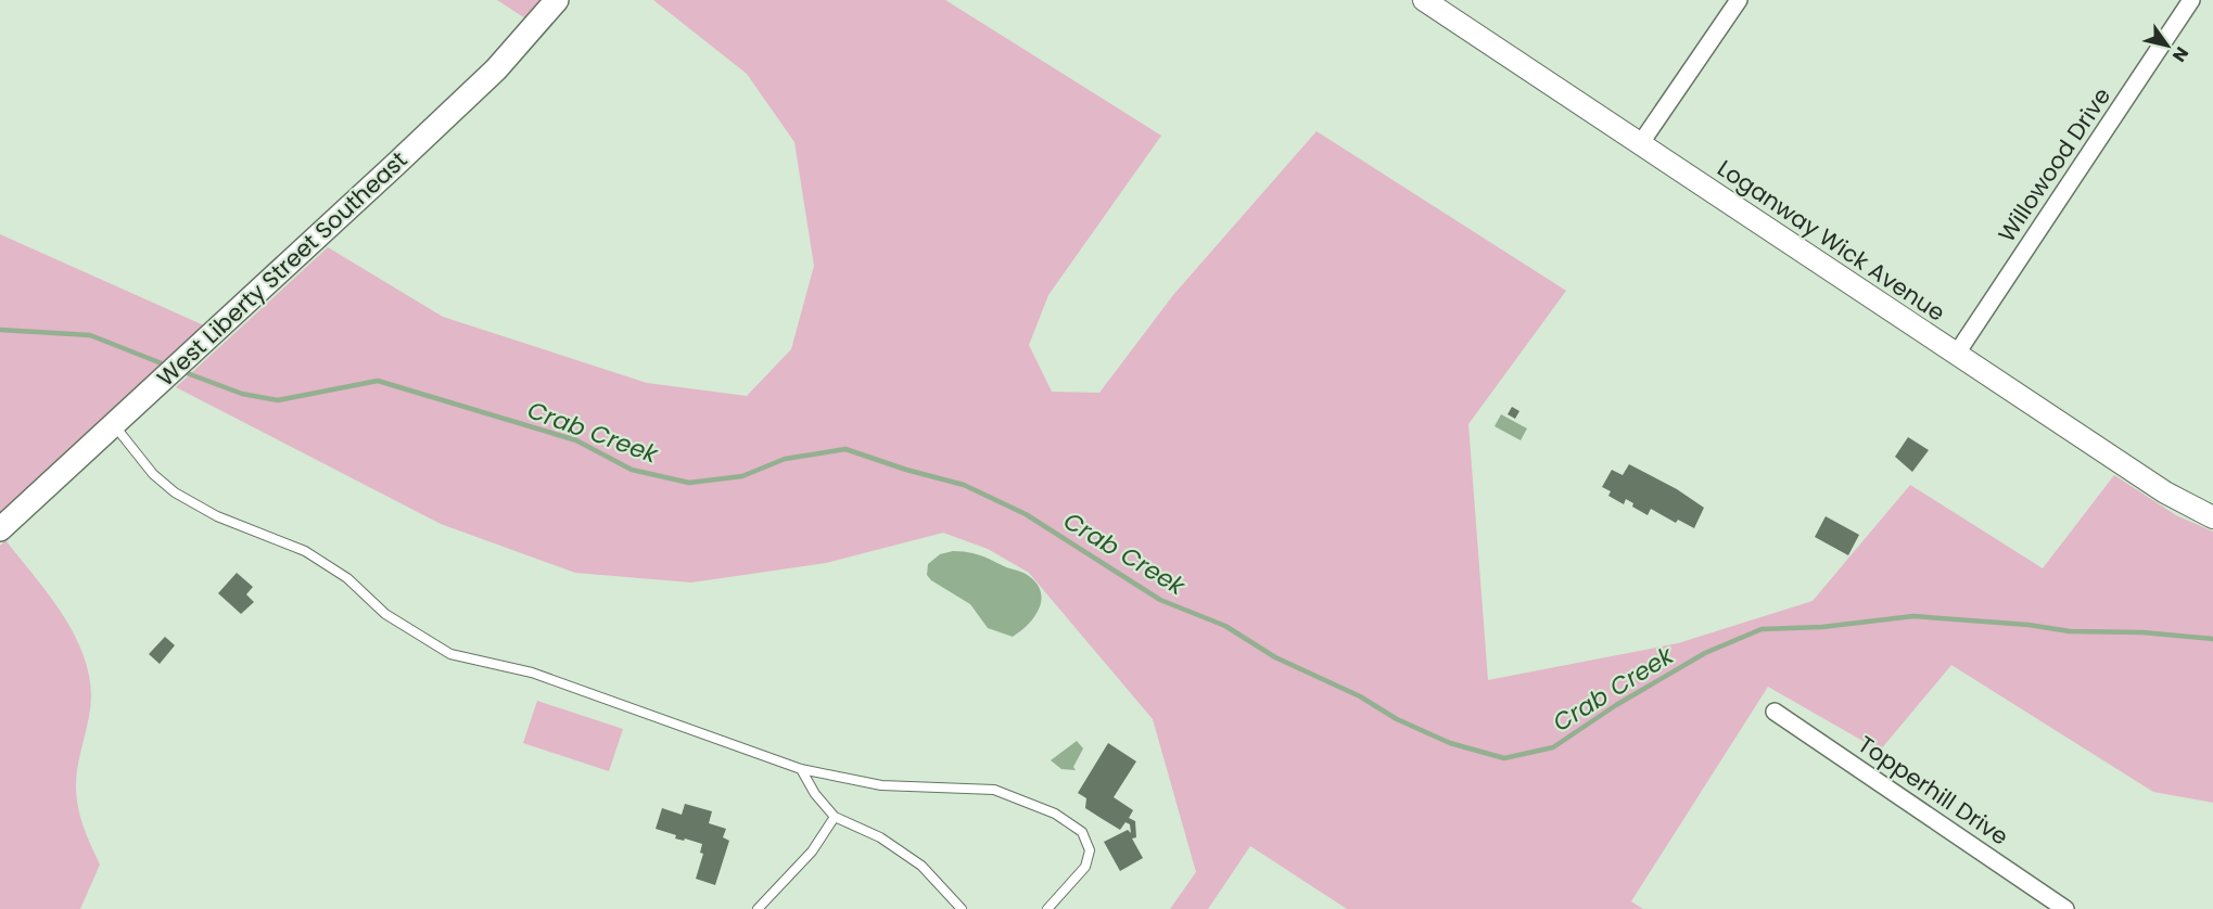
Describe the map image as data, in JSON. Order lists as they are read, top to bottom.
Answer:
{
  "streets": {
    "main road": ["West Liberty Street Southeast"],
    "street": ["Willowood Drive", "Loganway Wick Avenue", "Topperhill Drive"]
  },
  "crossings": [
    ["Willowood Drive", "Loganway Wick Avenue"]
  ],
  "water": ["Crab Creek"],
  "north": "bottom right"
}
